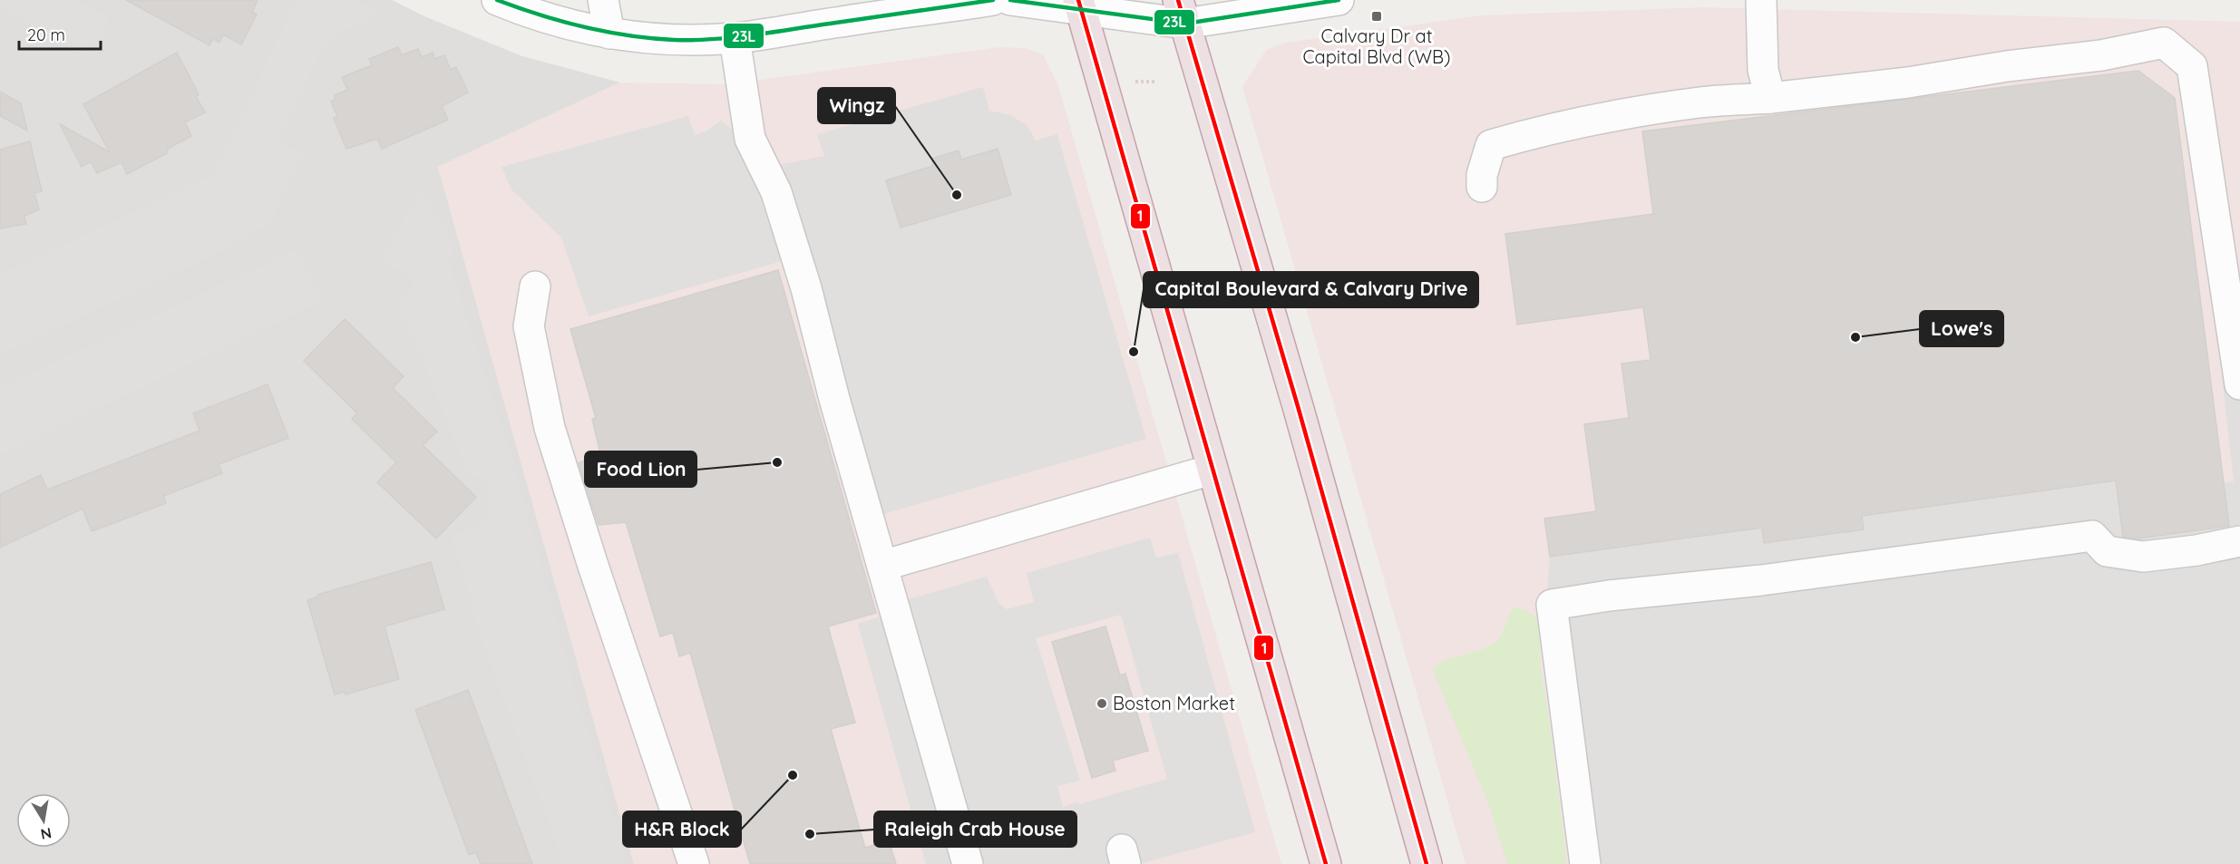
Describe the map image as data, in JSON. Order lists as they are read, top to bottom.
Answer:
{
  "places": {
    "transit": ["Calvary Dr at Capital Blvd (WB)"],
    "other": [
      "Wingz",
      "Lowe's",
      "Capital Boulevard & Calvary Drive",
      "Food Lion",
      "Boston Market",
      "H&R Block",
      "Raleigh Crab House"
    ]
  },
  "lines": ["transit line 1", "transit line 23L"],
  "scale_bar": "20 m",
  "north": "bottom"
}
